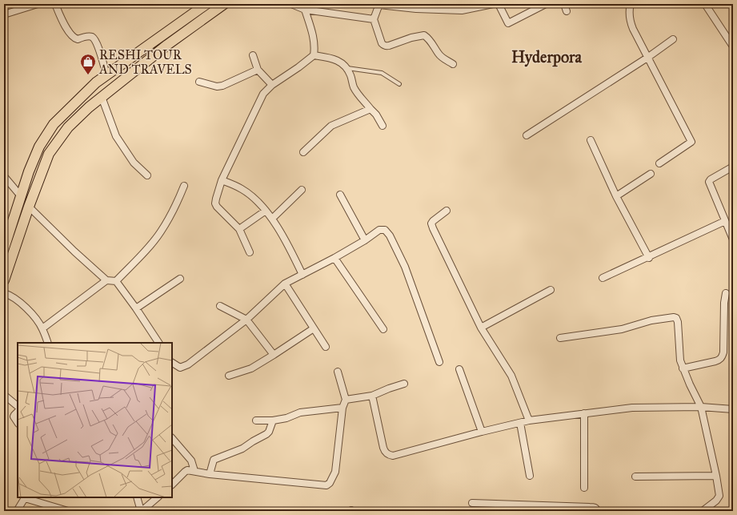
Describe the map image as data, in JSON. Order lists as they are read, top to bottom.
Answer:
{
  "districts": ["Hyderpora"],
  "places": {
    "shop": ["RESHI TOUR AND TRAVELS"]
  }
}
